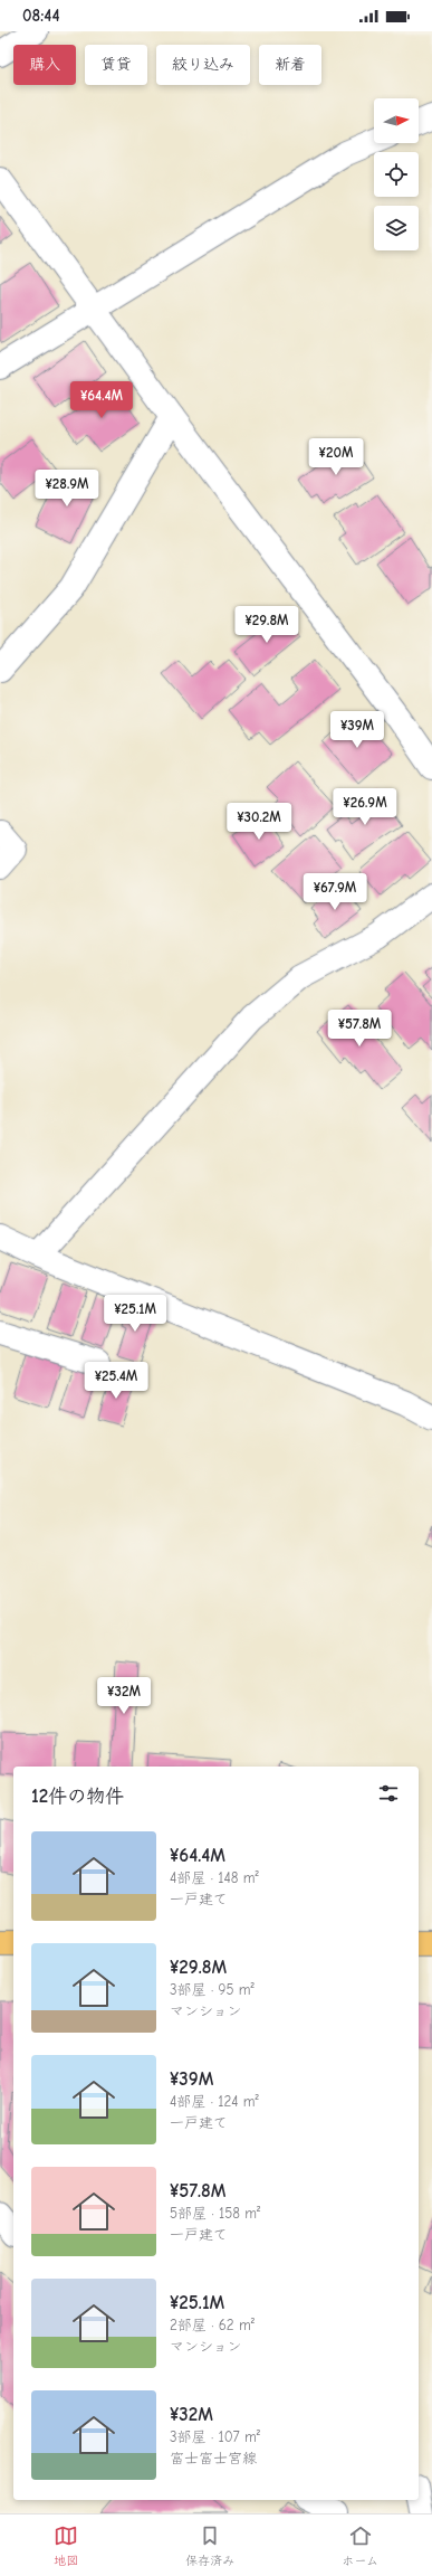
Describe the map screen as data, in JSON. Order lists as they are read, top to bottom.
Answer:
{
  "north": "right",
  "page": {
    "status": "08:44",
    "chip": [
      "購入",
      "賃貸",
      "絞り込み",
      "新着"
    ],
    "price": [
      "¥64.4M",
      "¥20M",
      "¥28.9M",
      "¥29.8M",
      "¥39M",
      "¥26.9M",
      "¥30.2M",
      "¥67.9M",
      "¥57.8M",
      "¥25.1M",
      "¥25.4M",
      "¥32M"
    ],
    "heading": "12件の物件",
    "list": [
      {
        "name": "¥64.4M",
        "note": "4部屋 · 148 m² · 一戸建て"
      },
      {
        "name": "¥29.8M",
        "note": "3部屋 · 95 m² · マンション"
      },
      {
        "name": "¥39M",
        "note": "4部屋 · 124 m² · 一戸建て"
      },
      {
        "name": "¥57.8M",
        "note": "5部屋 · 158 m² · 一戸建て"
      },
      {
        "name": "¥25.1M",
        "note": "2部屋 · 62 m² · マンション"
      },
      {
        "name": "¥32M",
        "note": "3部屋 · 107 m² · 富士富士宮線"
      }
    ],
    "tabs": ["地図", "保存済み", "ホーム"]
  }
}
